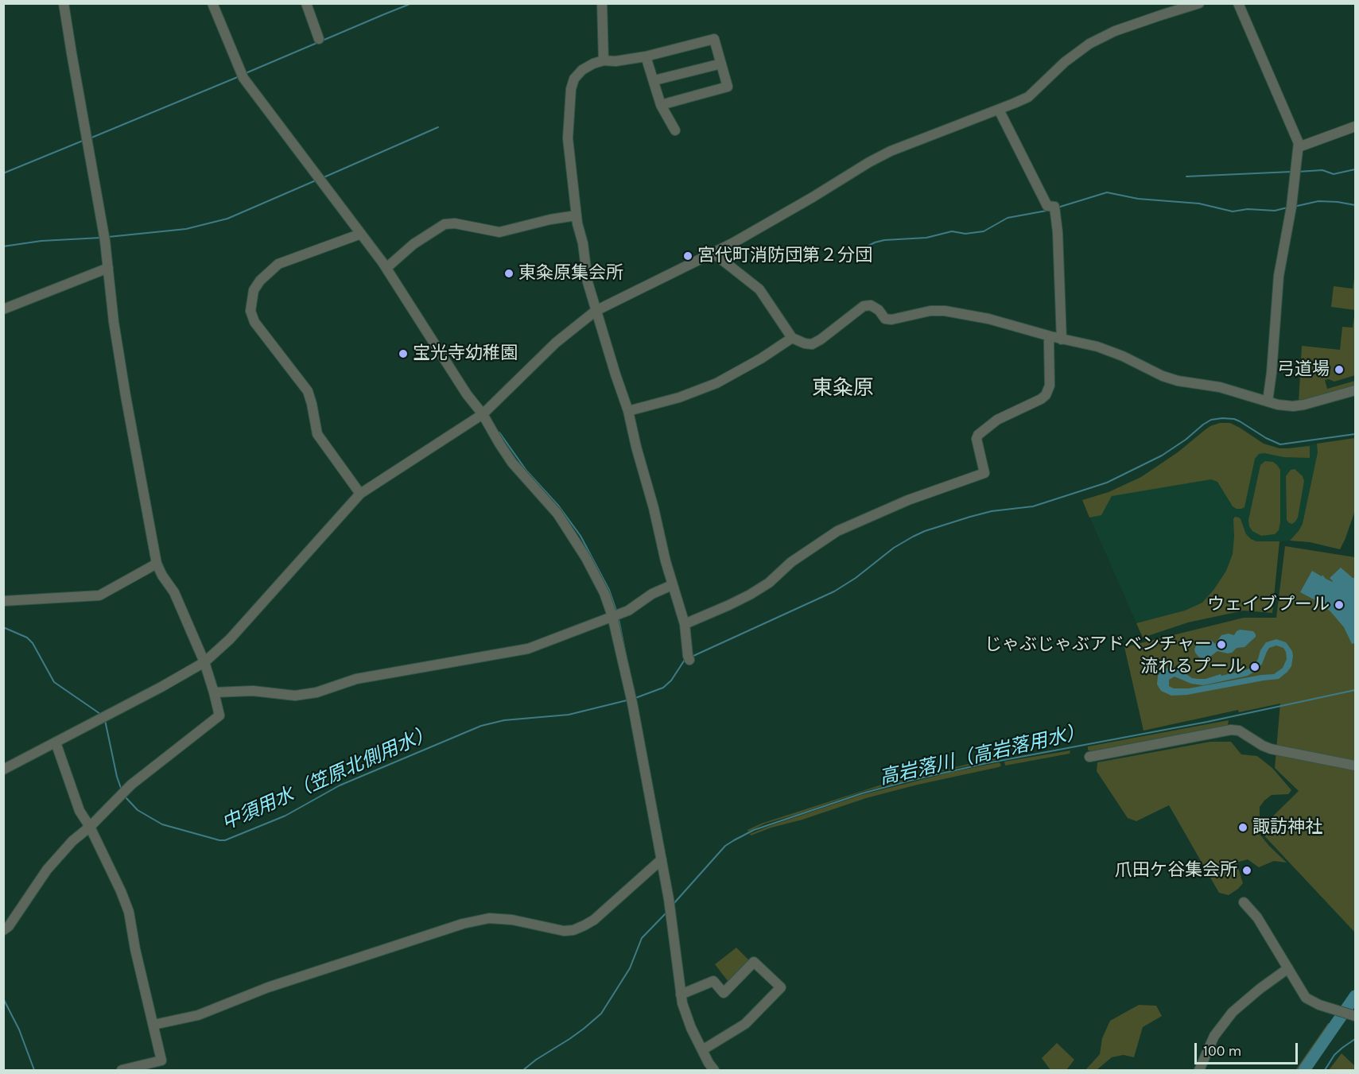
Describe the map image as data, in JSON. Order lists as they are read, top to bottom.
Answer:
{
  "districts": ["東粂原"],
  "water": ["高岩落川（高岩落用水）", "中須用水（笠原北側用水）"],
  "places": [
    "宮代町消防団第２分団",
    "東粂原集会所",
    "宝光寺幼稚園",
    "弓道場",
    "ウェイブプール",
    "じゃぶじゃぶアドベンチャー",
    "流れるプール",
    "諏訪神社",
    "爪田ケ谷集会所"
  ],
  "scale_bar": "100 m"
}
